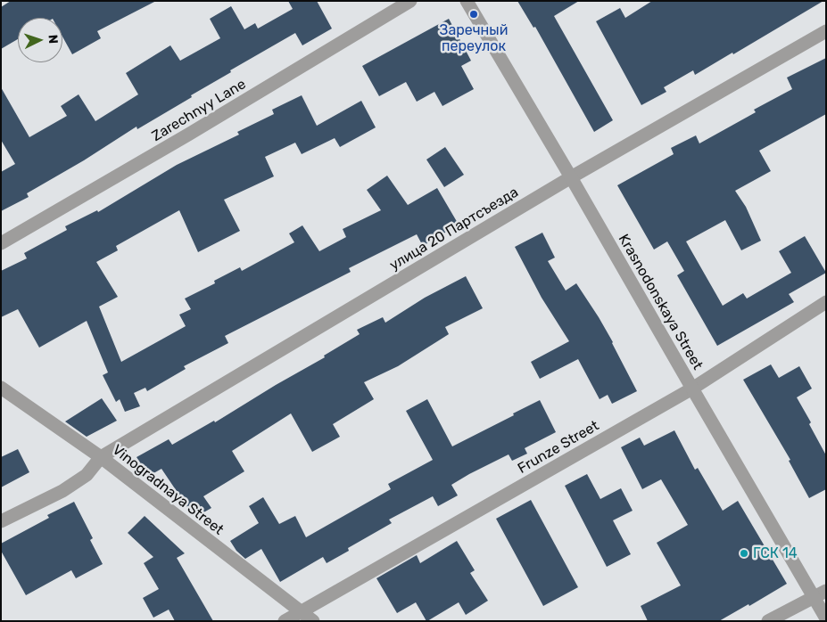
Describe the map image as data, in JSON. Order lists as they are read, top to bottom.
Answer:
{
  "streets": {
    "street": [
      "Zarechnyy Lane",
      "улица 20 Партсъезда",
      "Krasnodonskaya Street",
      "Frunze Street",
      "Vinogradnaya Street"
    ]
  },
  "crossings": [
    ["улица 20 Партсъезда", "Krasnodonskaya Street"],
    ["улица 20 Партсъезда", "Vinogradnaya Street"],
    ["Krasnodonskaya Street", "Frunze Street"],
    ["Frunze Street", "Vinogradnaya Street"]
  ],
  "places": ["Заречный переулок", "ГСК 14"],
  "north": "right"
}
